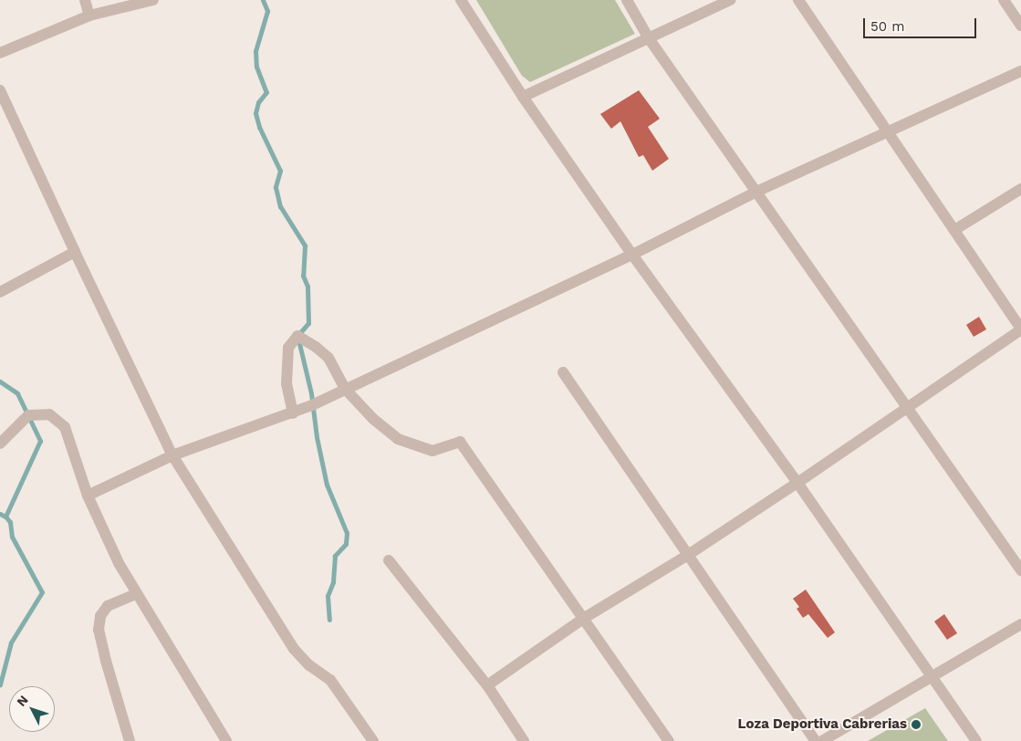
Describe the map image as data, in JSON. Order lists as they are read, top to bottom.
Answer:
{
  "places": ["Loza Deportiva Cabrerias"],
  "scale_bar": "50 m",
  "north": "top left"
}
